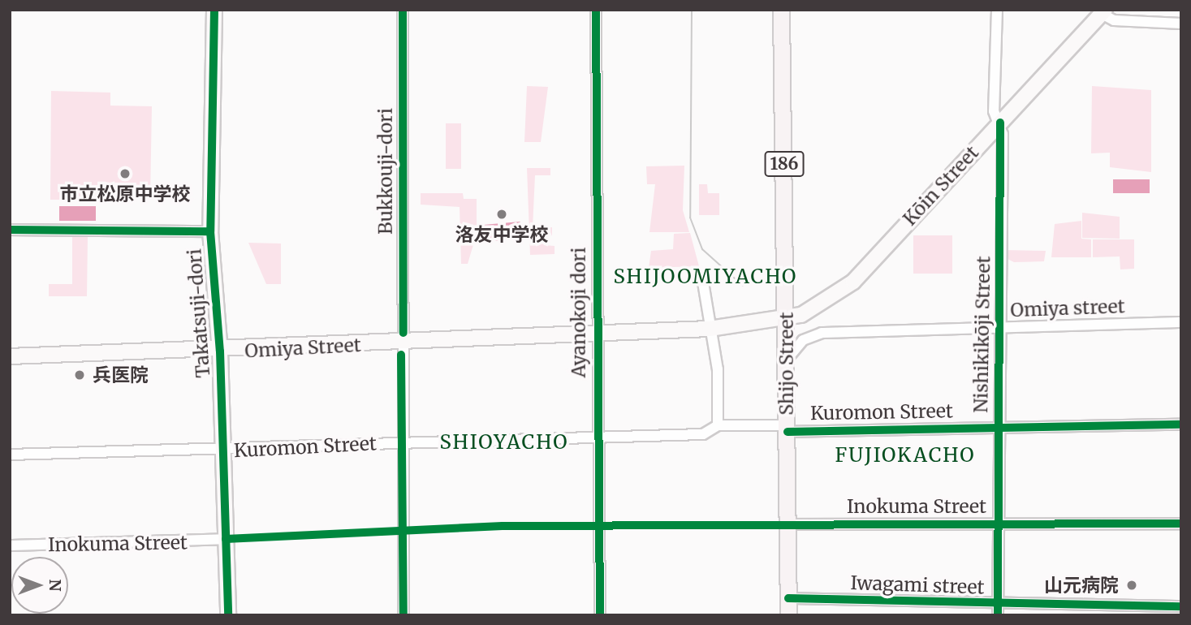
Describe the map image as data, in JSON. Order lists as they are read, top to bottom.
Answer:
{
  "streets": {
    "main road": ["186", "Shijo Street"],
    "street": [
      "Bukkouji-dori",
      "Kōin Street",
      "Omiya street",
      "Ayanokoji dori",
      "Takatsuji-dori",
      "Nishikikōji Street",
      "Omiya Street",
      "Kuromon Street",
      "Inokuma Street",
      "Iwagami street"
    ]
  },
  "crossings": [
    ["Bukkouji-dori", "Omiya Street"],
    ["Bukkouji-dori", "Kuromon Street"],
    ["Kōin Street", "Nishikikōji Street"],
    ["Kōin Street", "Shijo Street"],
    ["Omiya street", "Nishikikōji Street"],
    ["Omiya street", "Shijo Street"],
    ["Ayanokoji dori", "Omiya Street"],
    ["Ayanokoji dori", "Kuromon Street"],
    ["Takatsuji-dori", "Omiya Street"],
    ["Takatsuji-dori", "Kuromon Street"],
    ["Takatsuji-dori", "Inokuma Street"],
    ["Nishikikōji Street", "Kuromon Street"],
    ["Nishikikōji Street", "Inokuma Street"],
    ["Nishikikōji Street", "Iwagami street"],
    ["Shijo Street", "Kuromon Street"],
    ["Shijo Street", "Inokuma Street"],
    ["Shijo Street", "Iwagami street"]
  ],
  "districts": ["SHIJOOMIYACHO", "SHIOYACHO", "FUJIOKACHO"],
  "places": [
    "市立松原中学校",
    "洛友中学校",
    "兵医院",
    "山元病院"
  ],
  "north": "right"
}
